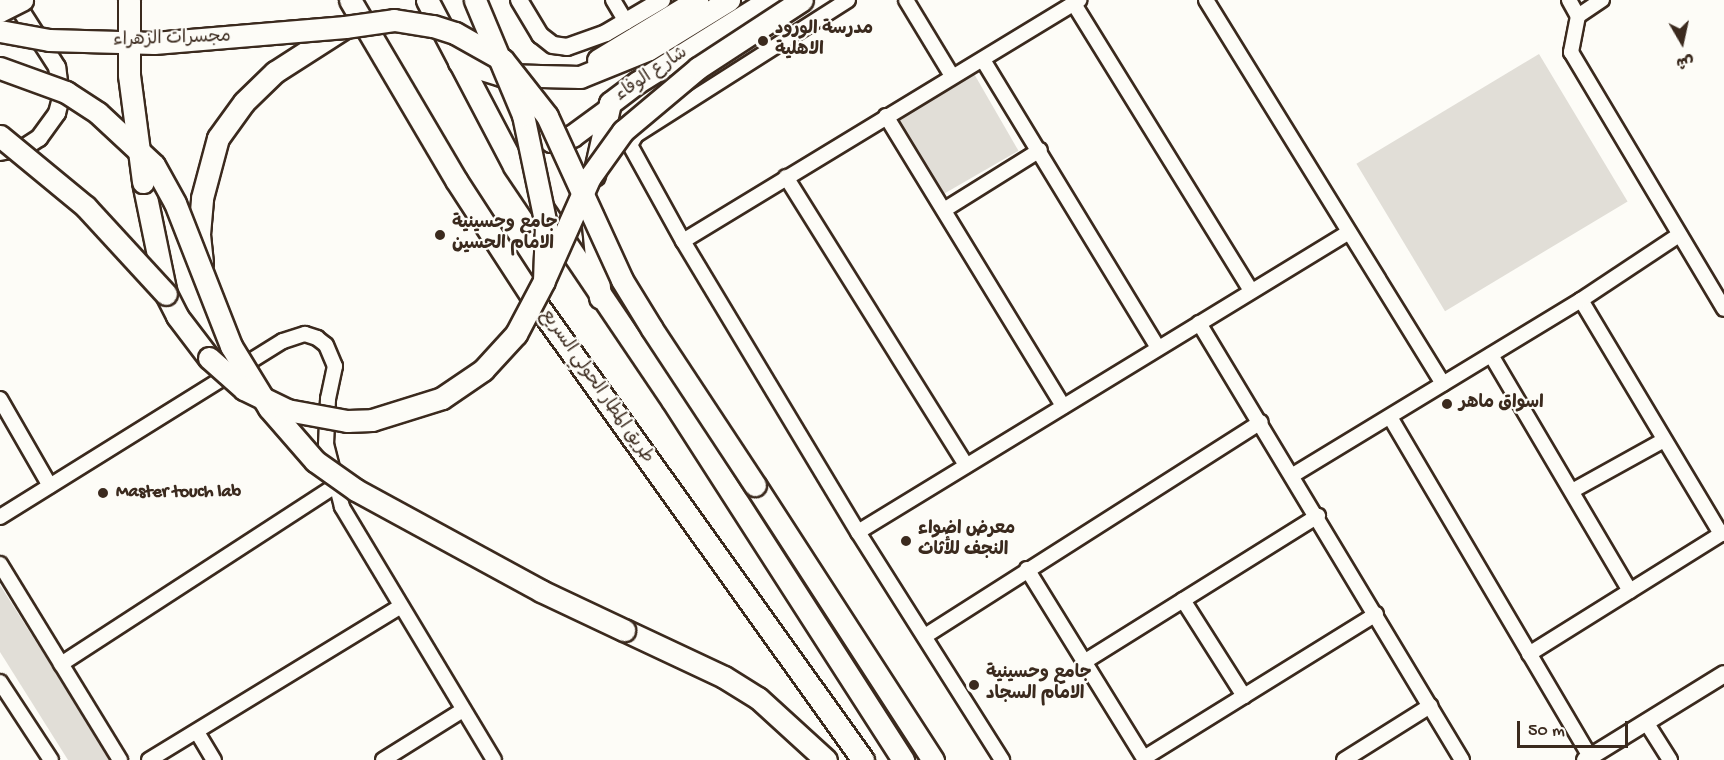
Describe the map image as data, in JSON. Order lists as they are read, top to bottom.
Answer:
{
  "streets": {
    "main road": ["مجسرات الزهراء", "شارع الوفاء", "طريق المطار الحولي السريع"]
  },
  "places": [
    "مدرسة الورود الاهلية",
    "جامع وحسينية الامام الحسين",
    "اسواق ماهر",
    "Master touch lab",
    "معرض اضواء النجف للأثاث",
    "جامع وحسينية الامام السجاد"
  ],
  "scale_bar": "50 m",
  "north": "bottom"
}
